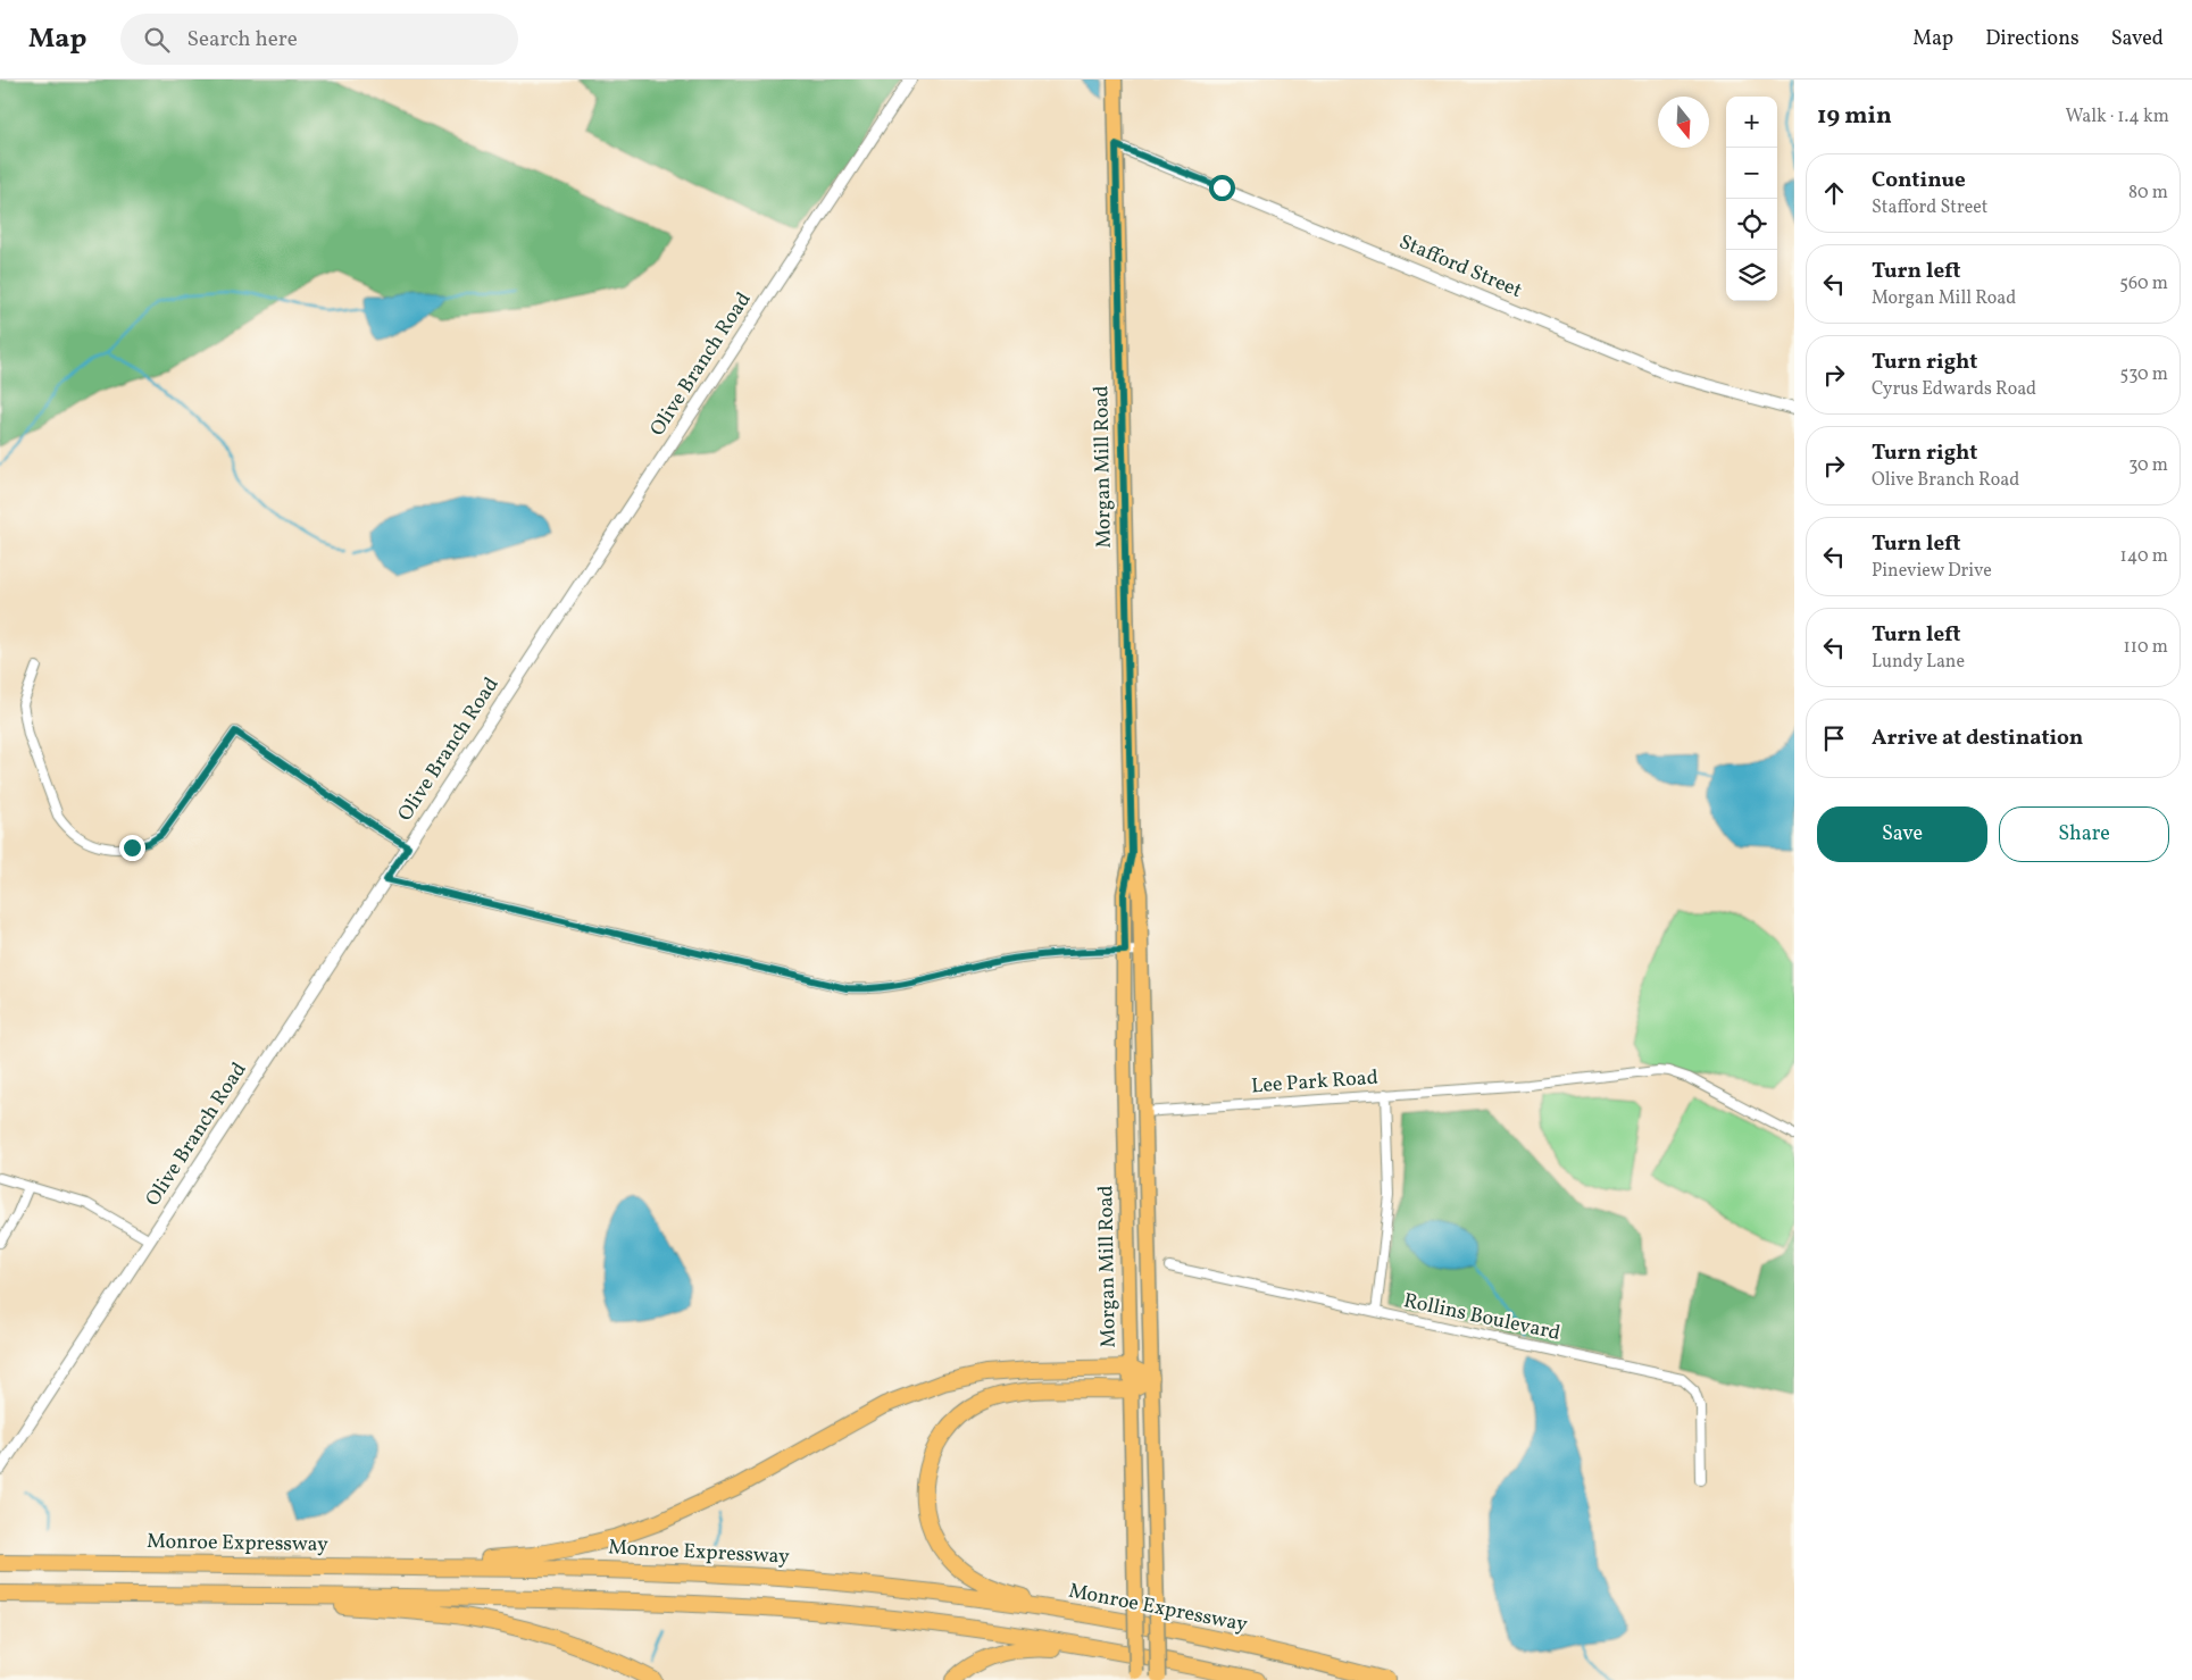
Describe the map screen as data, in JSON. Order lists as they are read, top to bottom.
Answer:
{
  "streets": {
    "highway": ["Monroe Expressway"],
    "main road": ["Morgan Mill Road"],
    "street": [
      "Stafford Street",
      "Olive Branch Road",
      "Lee Park Road",
      "Rollins Boulevard"
    ]
  },
  "crossings": [
    ["Stafford Street", "Morgan Mill Road"],
    ["Morgan Mill Road", "Lee Park Road"]
  ],
  "north": "bottom",
  "page": {
    "header": "Map",
    "search": "Search here",
    "nav": ["Map", "Directions", "Saved"],
    "heading": ["19 min", "Walk · 1.4 km"],
    "map_buttons": ["+", "−"],
    "list": [
      ["Continue", "Stafford Street", "80 m"],
      ["Turn left", "Morgan Mill Road", "560 m"],
      ["Turn right", "Cyrus Edwards Road", "530 m"],
      ["Turn right", "Olive Branch Road", "30 m"],
      ["Turn left", "Pineview Drive", "140 m"],
      ["Turn left", "Lundy Lane", "110 m"],
      "Arrive at destination"
    ],
    "buttons": ["Save", "Share"]
  }
}
